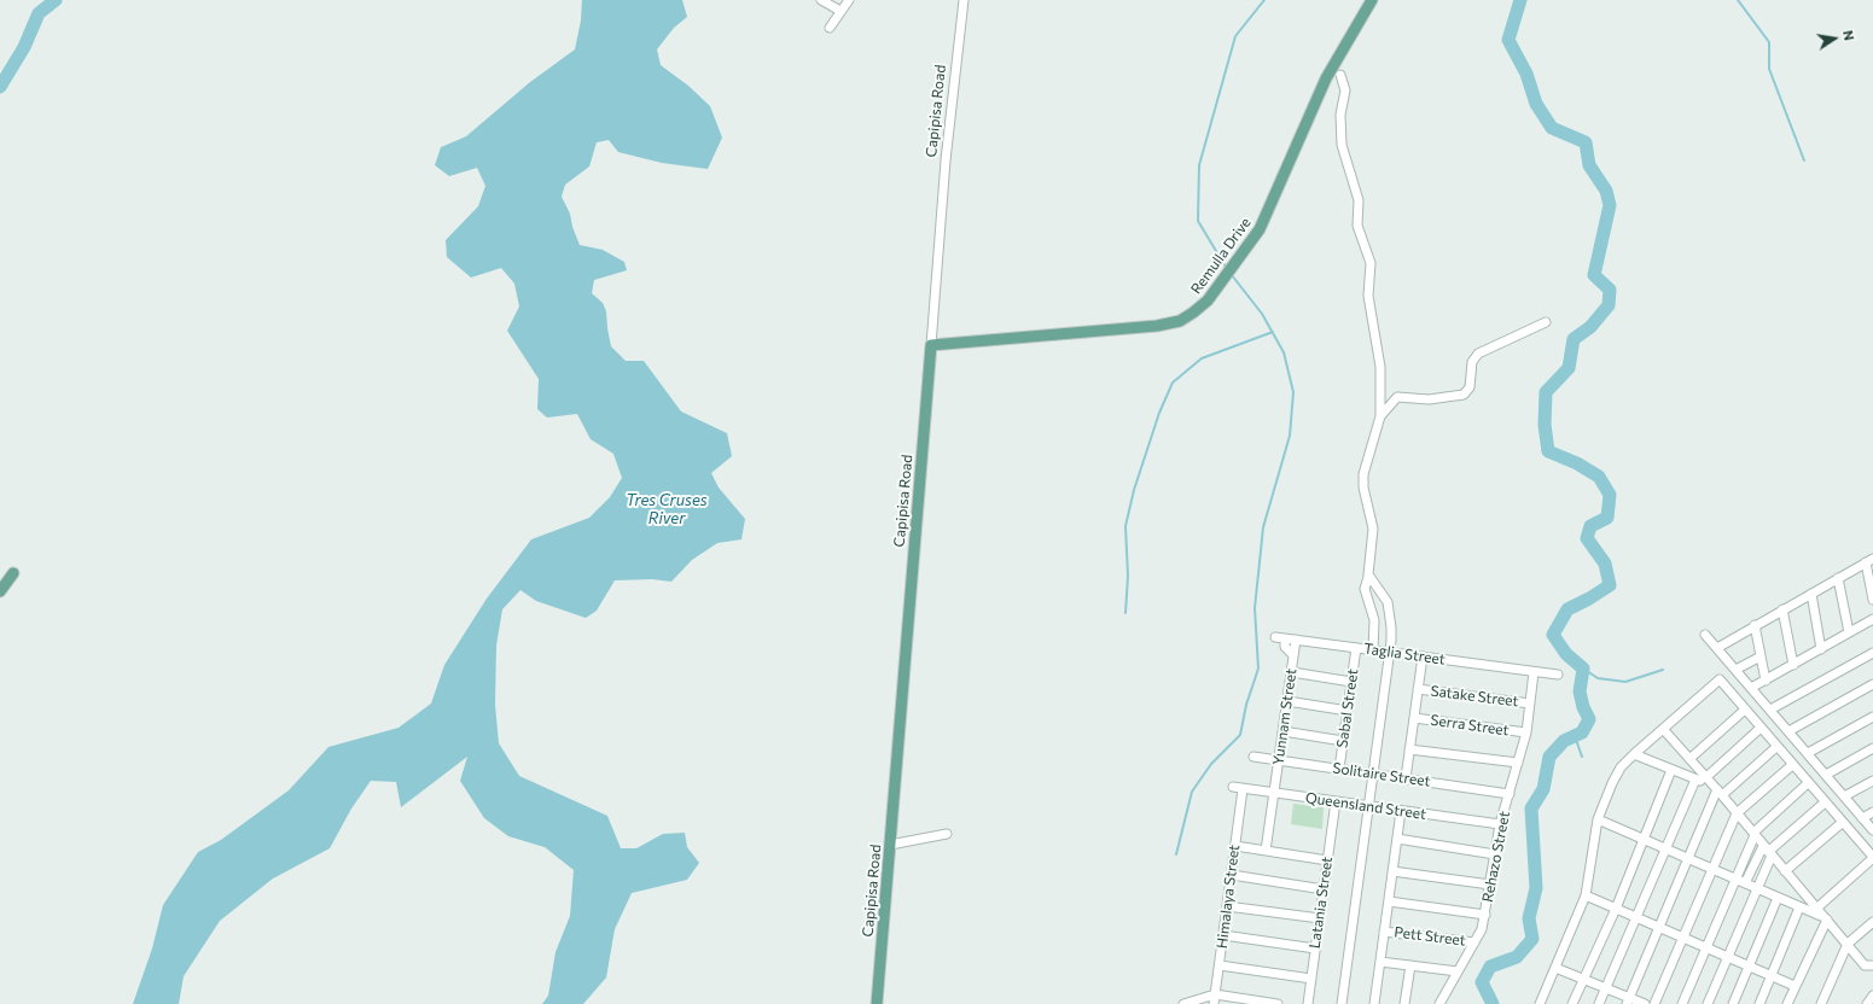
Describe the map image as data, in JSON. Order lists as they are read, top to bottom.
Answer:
{
  "streets": {
    "main road": ["Capipisa Road", "Remulla Drive"],
    "street": [
      "Taglia Street",
      "Satake Street",
      "Sabal Street",
      "Yunnam Street",
      "Serra Street",
      "Solitaire Street",
      "Queensland Street",
      "Rehazo Street",
      "Himalaya Street",
      "Latania Street",
      "Pett Street"
    ]
  },
  "crossings": [
    ["Capipisa Road", "Remulla Drive"],
    ["Taglia Street", "Sabal Street"],
    ["Taglia Street", "Yunnam Street"],
    ["Taglia Street", "Rehazo Street"],
    ["Satake Street", "Rehazo Street"],
    ["Sabal Street", "Solitaire Street"],
    ["Yunnam Street", "Solitaire Street"],
    ["Yunnam Street", "Queensland Street"],
    ["Serra Street", "Rehazo Street"],
    ["Solitaire Street", "Rehazo Street"],
    ["Queensland Street", "Rehazo Street"],
    ["Queensland Street", "Himalaya Street"],
    ["Queensland Street", "Latania Street"],
    ["Rehazo Street", "Pett Street"]
  ],
  "water": ["Tres Cruses River"],
  "north": "right"
}
